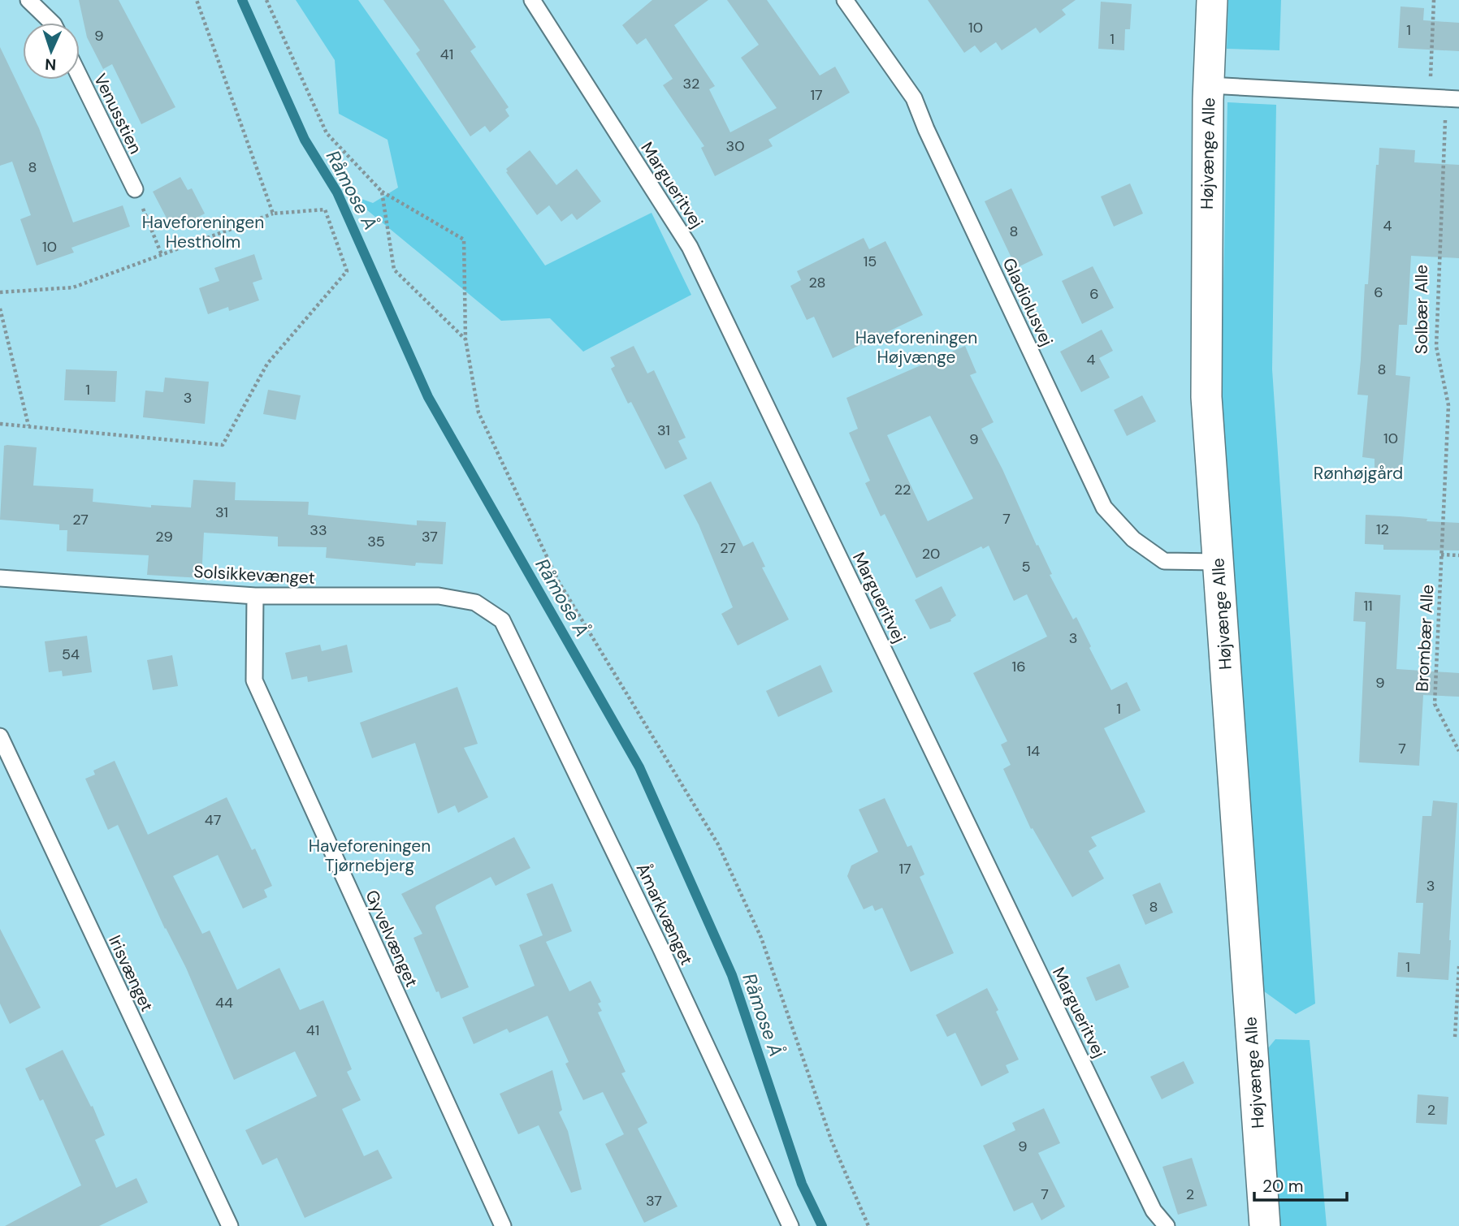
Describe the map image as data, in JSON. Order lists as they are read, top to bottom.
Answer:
{
  "streets": {
    "street": ["Højvænge Alle"],
    "lane": [
      "Venusstien",
      "Margueritvej",
      "Gladiolusvej",
      "Solsikkevænget",
      "Åmarkvænget",
      "Gyvelvænget",
      "Irisvænget"
    ],
    "path": ["Solbær Alle", "Brombær Alle"]
  },
  "crossings": [
    ["Højvænge Alle", "Gladiolusvej"],
    ["Solbær Alle", "Brombær Alle"],
    ["Solsikkevænget", "Åmarkvænget"],
    ["Solsikkevænget", "Gyvelvænget"]
  ],
  "water": ["Råmose Å"],
  "parks": [
    "Haveforeningen Hestholm",
    "Haveforeningen Højvænge",
    "Rønhøjgård",
    "Haveforeningen Tjørnebjerg"
  ],
  "house_numbers": [
    "10",
    "1",
    "9",
    "1",
    "41",
    "32",
    "17",
    "30",
    "8",
    "4",
    "8",
    "10",
    "15",
    "28",
    "6",
    "6",
    "4",
    "8",
    "1",
    "3",
    "31",
    "10",
    "9",
    "22",
    "31",
    "7",
    "27",
    "12",
    "33",
    "29",
    "37",
    "35",
    "27",
    "20",
    "5",
    "11",
    "3",
    "54",
    "16",
    "9",
    "1",
    "7",
    "14",
    "47",
    "17",
    "3",
    "8",
    "1",
    "44",
    "41",
    "2",
    "9",
    "7",
    "2",
    "37"
  ],
  "scale_bar": "20 m",
  "north": "bottom"
}
